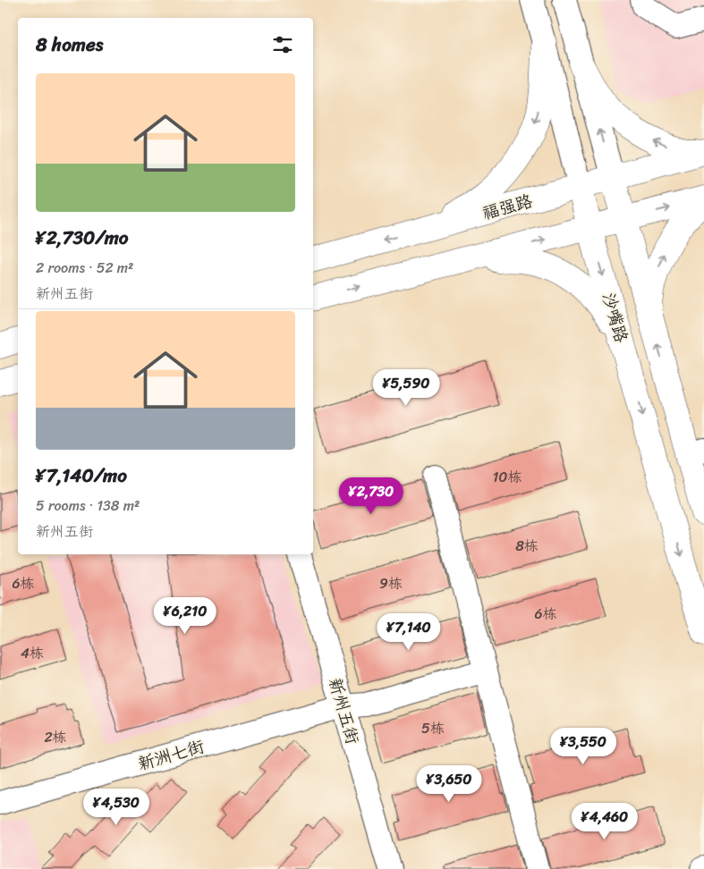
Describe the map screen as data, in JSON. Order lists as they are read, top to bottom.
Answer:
{
  "streets": {
    "main road": ["福强路", "沙嘴路"],
    "street": ["新州五街", "新洲七街"]
  },
  "crossings": [
    ["福强路", "沙嘴路"],
    ["新州五街", "新洲七街"]
  ],
  "house_numbers": [
    "10栋",
    "8栋",
    "6栋",
    "9栋",
    "6栋",
    "4栋",
    "5栋",
    "2栋"
  ],
  "page": {
    "heading": "8 homes",
    "list": [
      {
        "name": "¥2,730/mo",
        "note": "2 rooms · 52 m² · 新州五街"
      },
      {
        "name": "¥7,140/mo",
        "note": "5 rooms · 138 m² · 新州五街"
      }
    ],
    "price": [
      "¥5,590",
      "¥2,730",
      "¥6,210",
      "¥7,140",
      "¥3,550",
      "¥3,650",
      "¥4,530",
      "¥4,460"
    ]
  }
}
